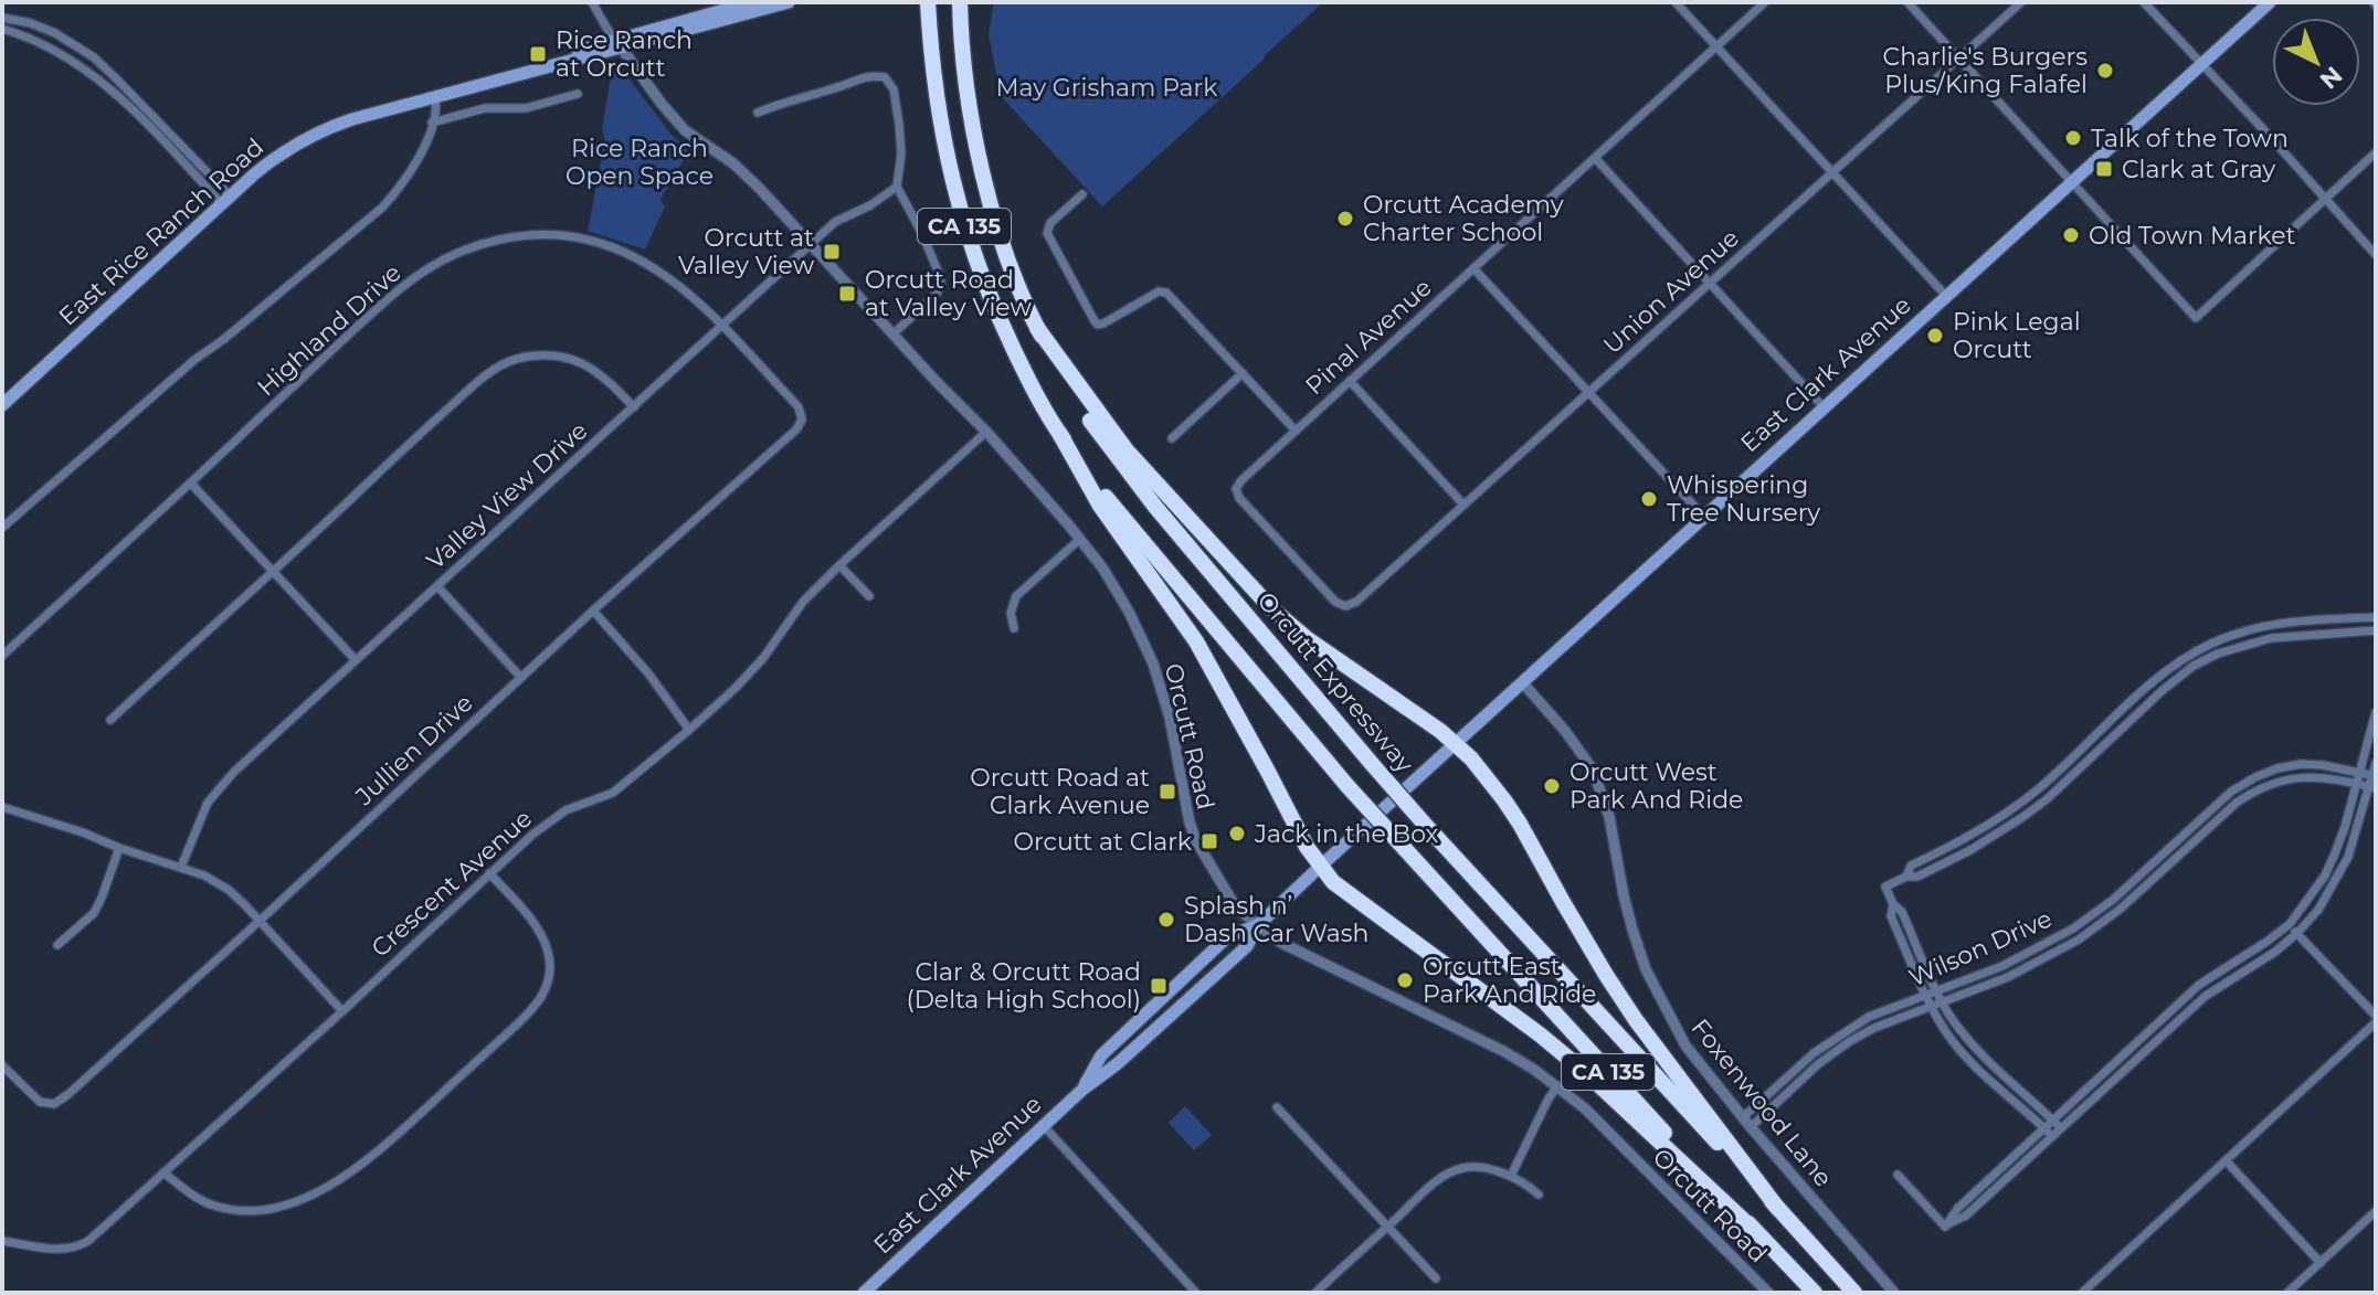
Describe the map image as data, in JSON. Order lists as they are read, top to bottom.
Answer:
{
  "streets": {
    "highway": ["CA 135", "Orcutt Expressway"],
    "main road": ["East Rice Ranch Road", "East Clark Avenue"],
    "street": [
      "Union Avenue",
      "Highland Drive",
      "Pinal Avenue",
      "Valley View Drive",
      "Orcutt Road",
      "Jullien Drive",
      "Crescent Avenue",
      "Wilson Drive",
      "Foxenwood Lane"
    ]
  },
  "crossings": [
    ["East Rice Ranch Road", "Orcutt Road"],
    ["Union Avenue", "Pinal Avenue"],
    ["Highland Drive", "Valley View Drive"],
    ["Highland Drive", "Jullien Drive"],
    ["East Clark Avenue", "Orcutt Road"],
    ["East Clark Avenue", "Foxenwood Lane"],
    ["Valley View Drive", "Orcutt Road"],
    ["Orcutt Road", "Crescent Avenue"],
    ["Wilson Drive", "Foxenwood Lane"]
  ],
  "parks": ["May Grisham Park", "Rice Ranch Open Space"],
  "places": {
    "transit": [
      "Rice Ranch at Orcutt",
      "Clark at Gray",
      "Orcutt at Valley View",
      "Orcutt Road at Valley View",
      "Orcutt Road at Clark Avenue",
      "Orcutt at Clark",
      "Clar & Orcutt Road (Delta High School)"
    ],
    "other": [
      "Charlie's Burgers Plus/King Falafel",
      "Talk of the Town",
      "Orcutt Academy Charter School",
      "Old Town Market",
      "Pink Legal Orcutt",
      "Whispering Tree Nursery",
      "Orcutt West Park And Ride",
      "Jack in the Box",
      "Splash n’ Dash Car Wash",
      "Orcutt East Park And Ride"
    ]
  },
  "north": "bottom right"
}
